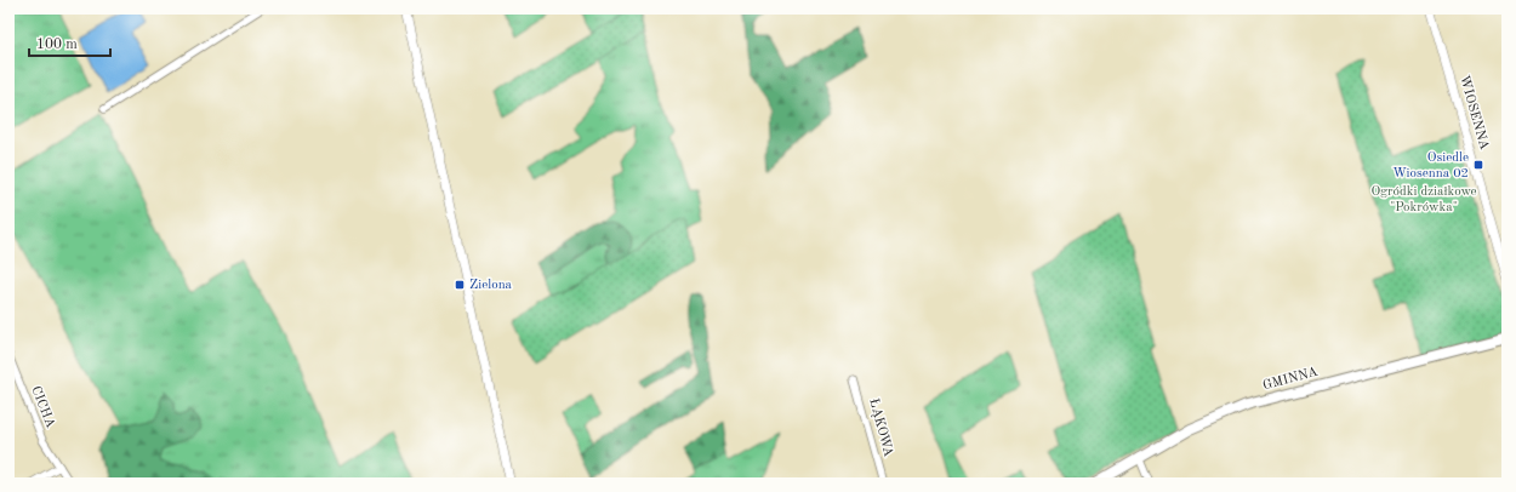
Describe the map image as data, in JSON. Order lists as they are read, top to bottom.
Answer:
{
  "streets": {
    "main road": ["GMINNA"],
    "street": ["WIOSENNA", "CICHA", "ŁĄKOWA"]
  },
  "parks": ["Ogródki działkowe \"Pokrówka\""],
  "places": {
    "transit": ["Osiedle Wiosenna 02", "Zielona"]
  },
  "scale_bar": "100 m"
}
